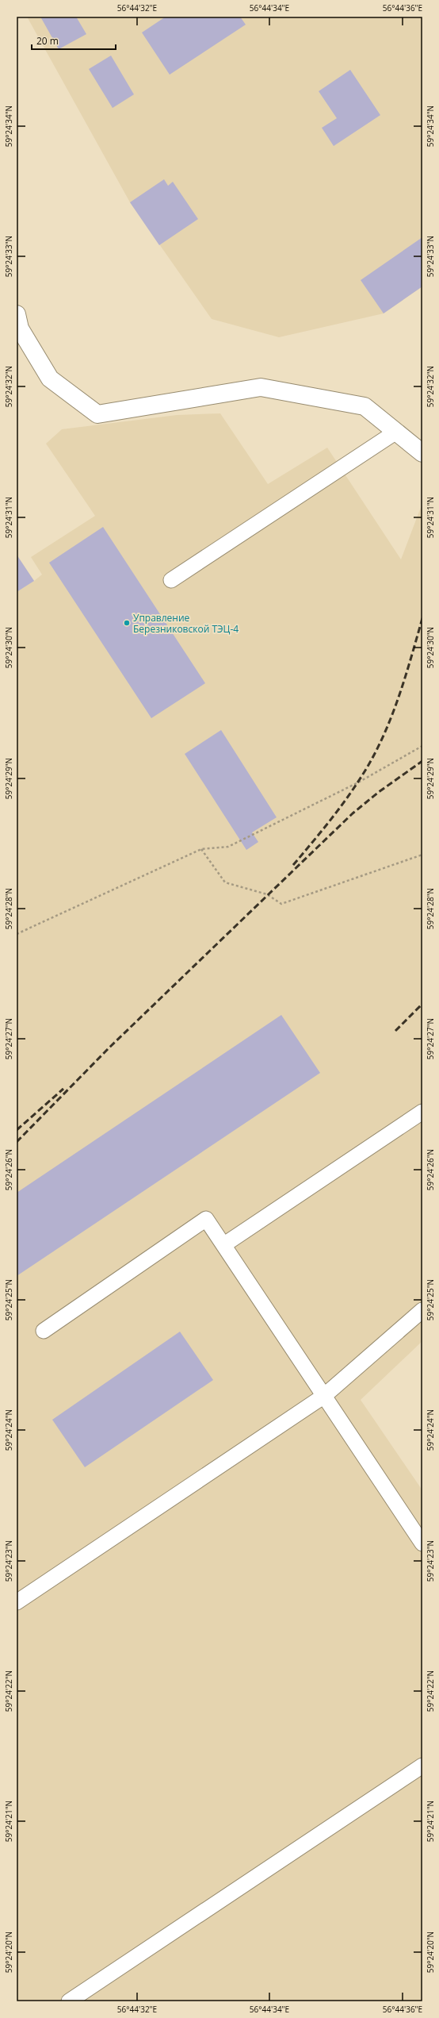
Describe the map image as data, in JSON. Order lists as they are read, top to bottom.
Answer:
{
  "places": ["Управление Березниковской ТЭЦ-4"],
  "scale_bar": "20 m",
  "coordinates": [
    "56°44'32\"E",
    "56°44'34\"E",
    "56°44'36\"E",
    "59°24'34\"N",
    "59°24'33\"N",
    "59°24'32\"N",
    "59°24'31\"N",
    "59°24'30\"N",
    "59°24'29\"N",
    "59°24'28\"N",
    "59°24'27\"N",
    "59°24'26\"N",
    "59°24'25\"N",
    "59°24'24\"N",
    "59°24'23\"N",
    "59°24'22\"N",
    "59°24'21\"N",
    "59°24'20\"N"
  ]
}
